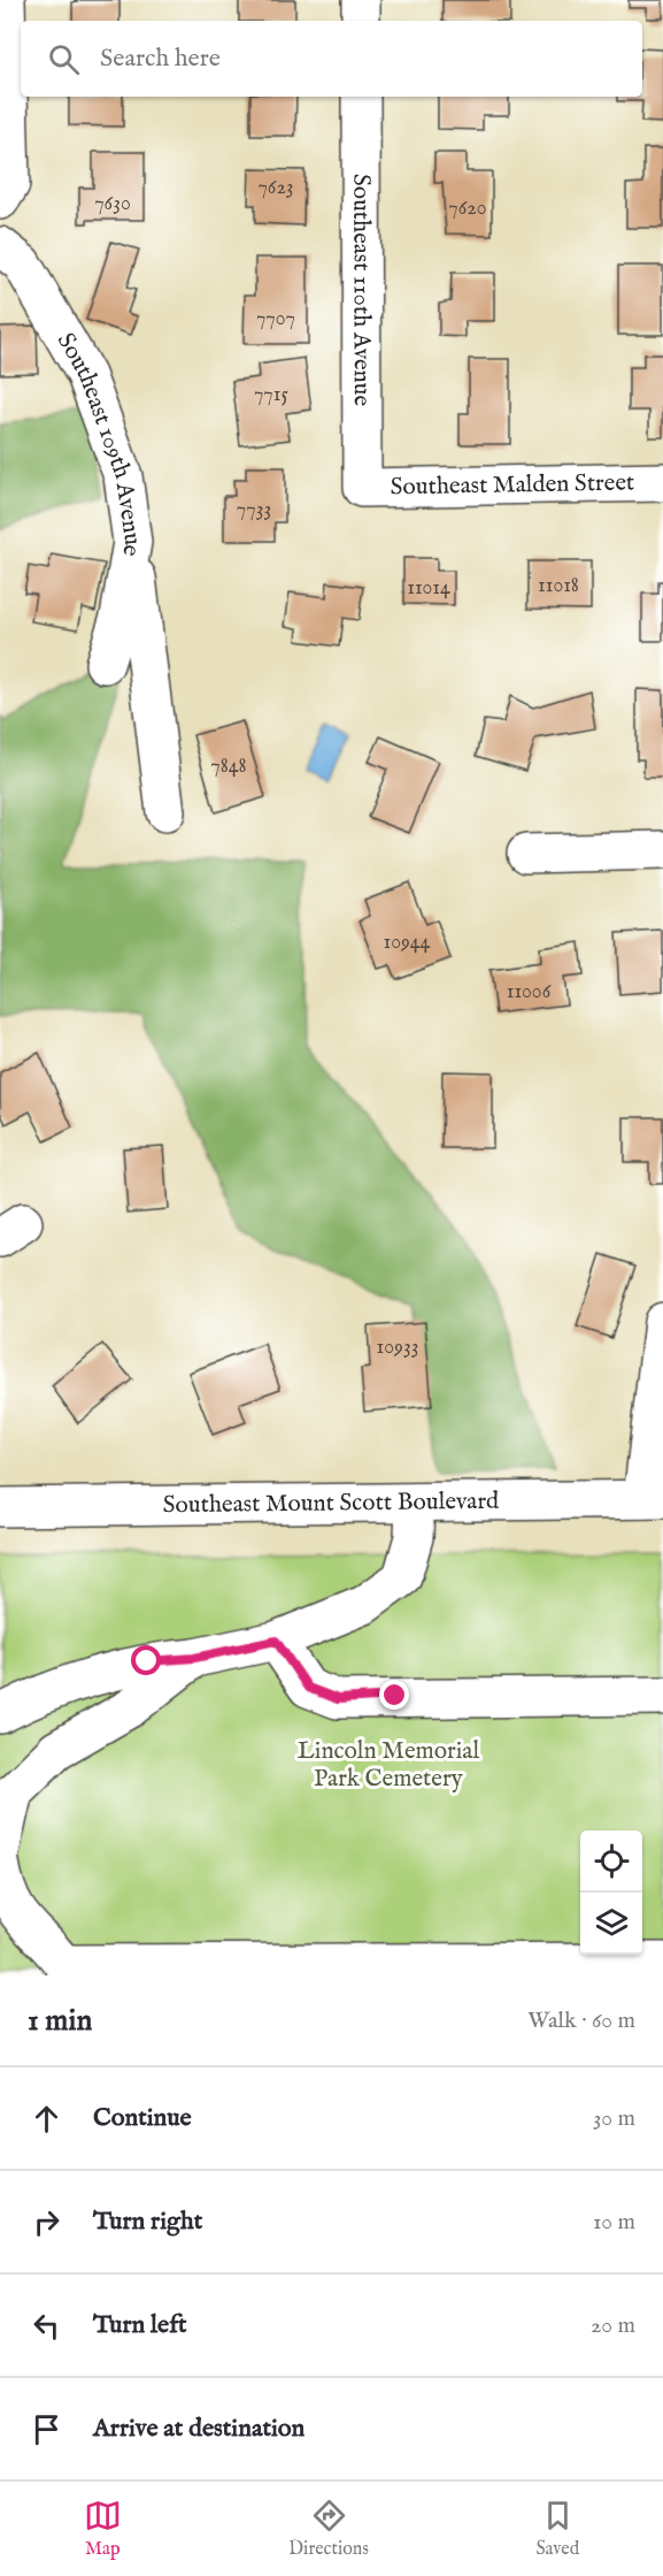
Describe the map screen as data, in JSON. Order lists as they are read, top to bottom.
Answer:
{
  "streets": {
    "street": [
      "Southeast 110th Avenue",
      "Southeast 109th Avenue",
      "Southeast Malden Street",
      "Southeast Mount Scott Boulevard"
    ]
  },
  "crossings": [
    ["Southeast 110th Avenue", "Southeast Malden Street"]
  ],
  "parks": ["Lincoln Memorial Park Cemetery"],
  "house_numbers": [
    "7623",
    "7630",
    "7620",
    "7707",
    "7715",
    "7733",
    "11018",
    "11014",
    "7848",
    "10944",
    "11006",
    "10933"
  ],
  "page": {
    "search": "Search here",
    "heading": ["1 min", "Walk · 60 m"],
    "list": [
      ["Continue", "30 m"],
      ["Turn right", "10 m"],
      ["Turn left", "20 m"],
      "Arrive at destination"
    ],
    "nav": ["Map", "Directions", "Saved"]
  }
}
